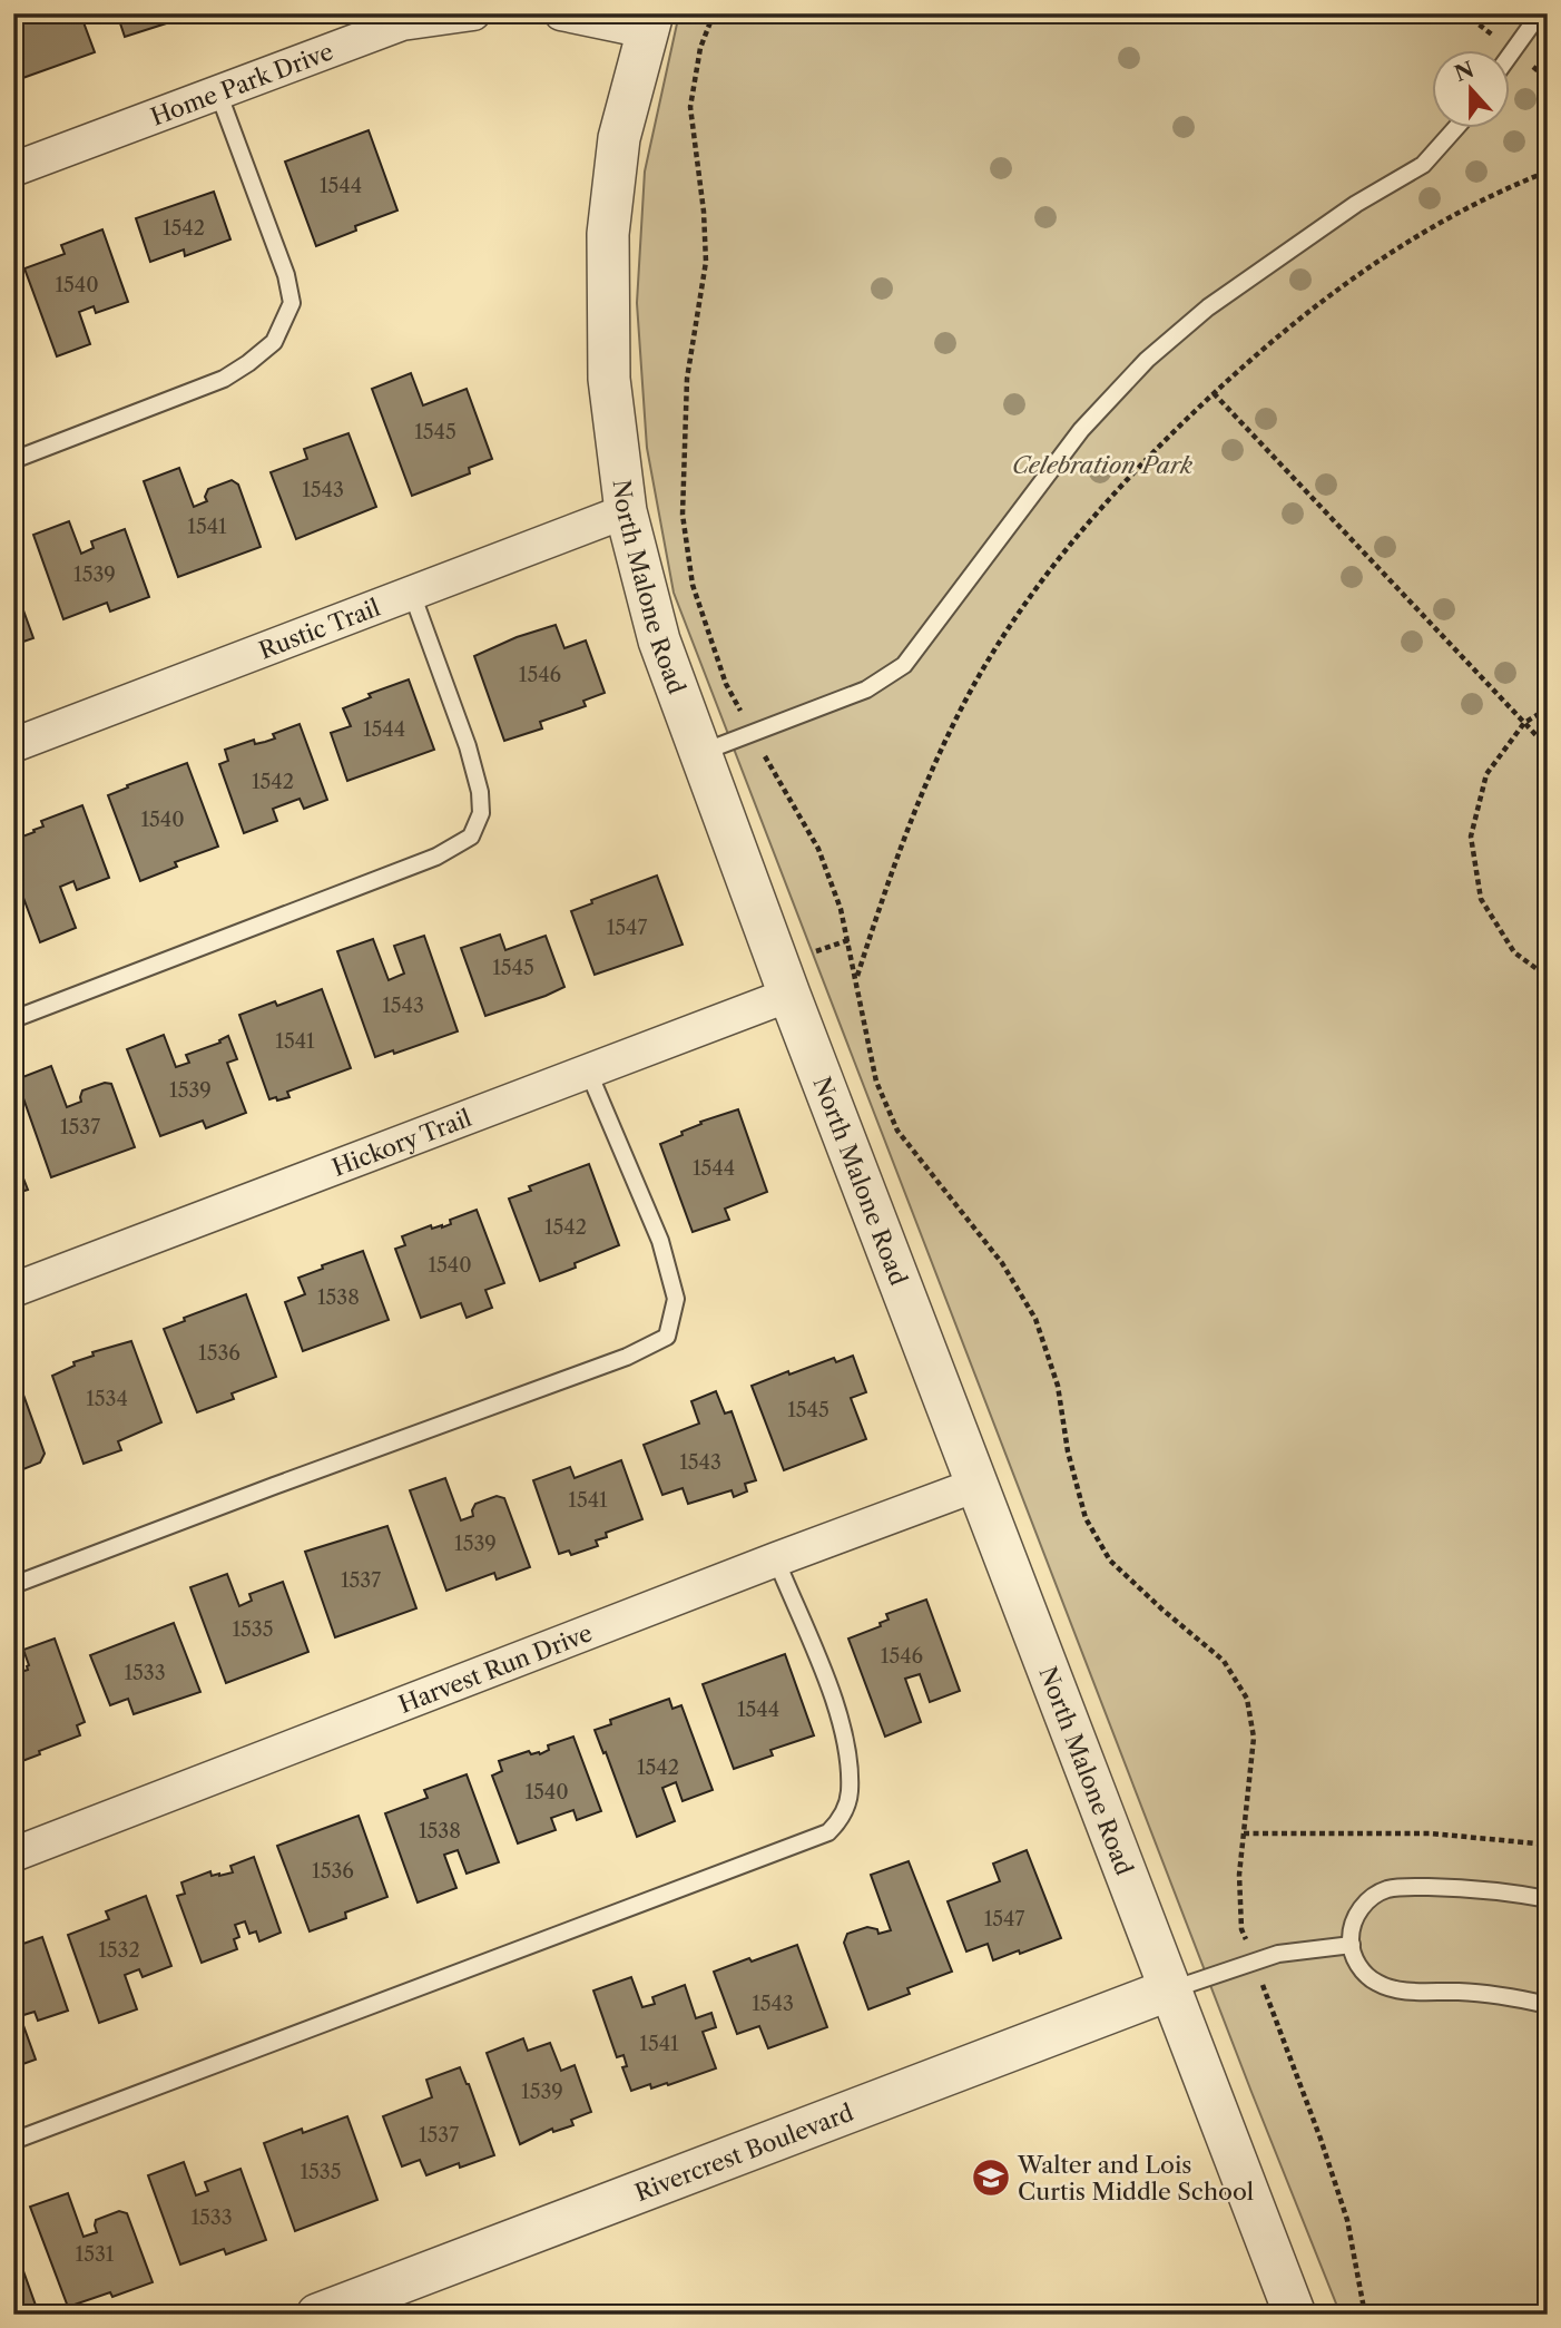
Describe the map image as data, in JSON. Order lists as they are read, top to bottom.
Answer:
{
  "streets": {
    "street": [
      "Home Park Drive",
      "North Malone Road",
      "Rustic Trail",
      "Hickory Trail",
      "Harvest Run Drive",
      "Rivercrest Boulevard"
    ]
  },
  "crossings": [
    ["North Malone Road", "Rustic Trail"],
    ["North Malone Road", "Hickory Trail"],
    ["North Malone Road", "Harvest Run Drive"],
    ["North Malone Road", "Rivercrest Boulevard"]
  ],
  "parks": ["Celebration Park"],
  "places": {
    "school or university": ["Walter and Lois Curtis Middle School"]
  },
  "house_numbers": [
    "1544",
    "1542",
    "1540",
    "1545",
    "1543",
    "1541",
    "1539",
    "1546",
    "1544",
    "1542",
    "1540",
    "1547",
    "1545",
    "1543",
    "1541",
    "1539",
    "1537",
    "1544",
    "1542",
    "1540",
    "1538",
    "1536",
    "1534",
    "1545",
    "1543",
    "1541",
    "1539",
    "1537",
    "1535",
    "1546",
    "1533",
    "1544",
    "1542",
    "1540",
    "1538",
    "1536",
    "1547",
    "1532",
    "1543",
    "1541",
    "1539",
    "1537",
    "1535",
    "1533",
    "1531"
  ],
  "north": "top"
}
